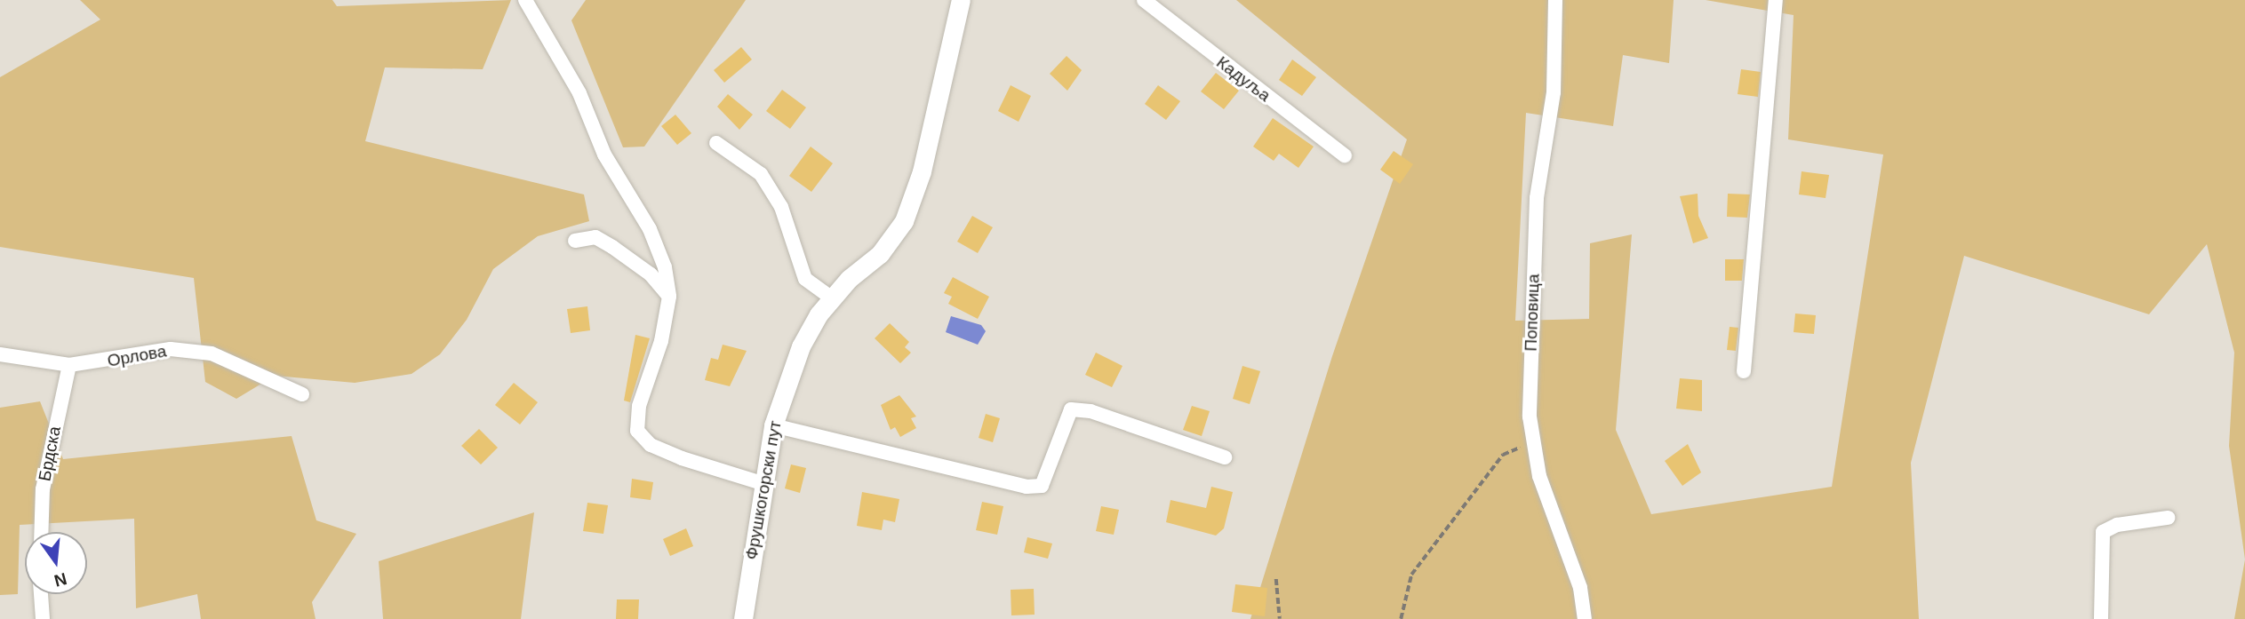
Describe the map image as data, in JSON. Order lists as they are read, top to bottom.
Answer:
{
  "streets": {
    "street": [
      "Кадуља",
      "Поповица",
      "Орлова",
      "Брдска",
      "Фрушкогорски пут"
    ]
  },
  "crossings": [
    ["Орлова", "Брдска"]
  ],
  "north": "bottom"
}
